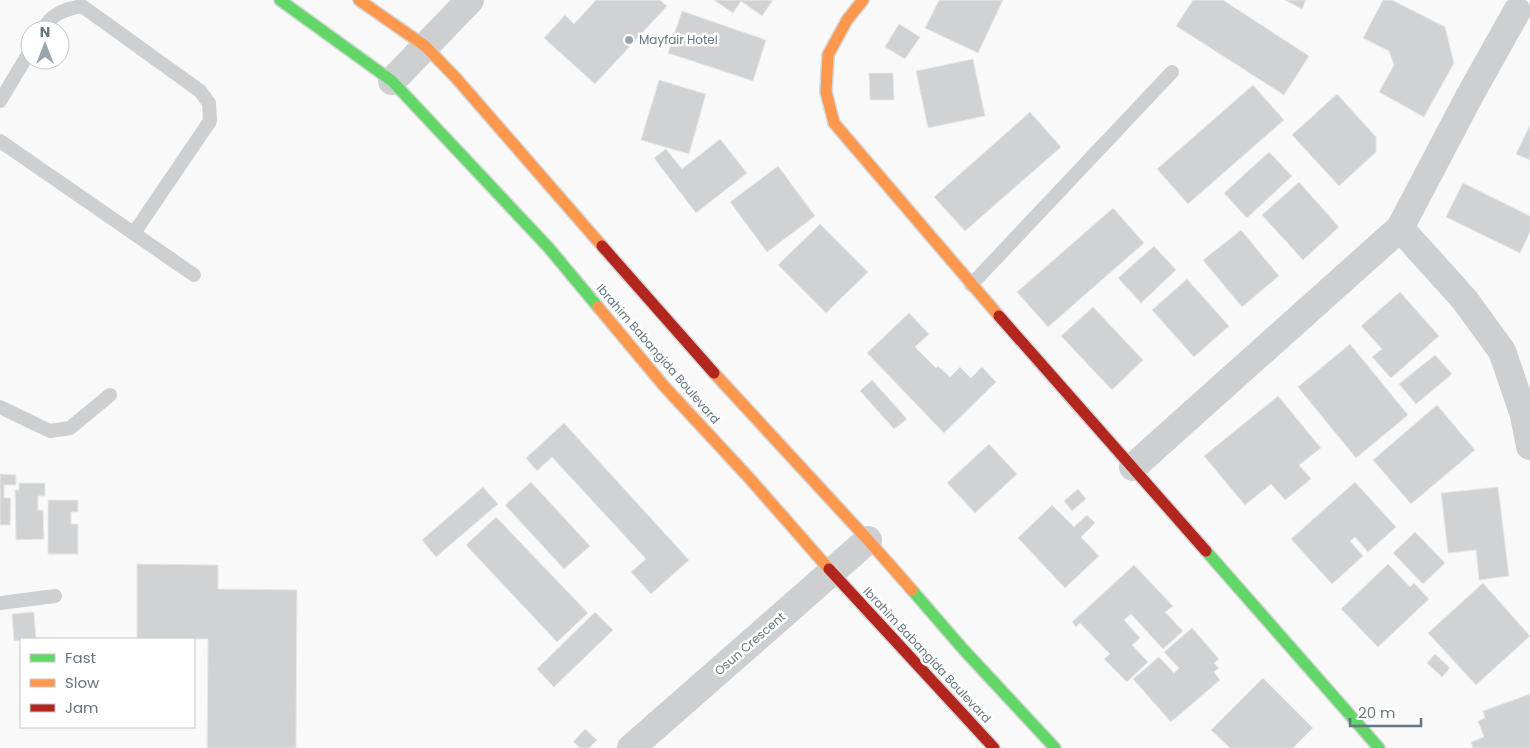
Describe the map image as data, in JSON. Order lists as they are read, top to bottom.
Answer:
{
  "streets": {
    "street": ["Ibrahim Babangida Boulevard", "Osun Crescent"]
  },
  "crossings": [
    ["Ibrahim Babangida Boulevard", "Osun Crescent"]
  ],
  "places": ["Mayfair Hotel"],
  "legend": ["Fast", "Slow", "Jam"],
  "scale_bar": "20 m",
  "north": "top"
}
